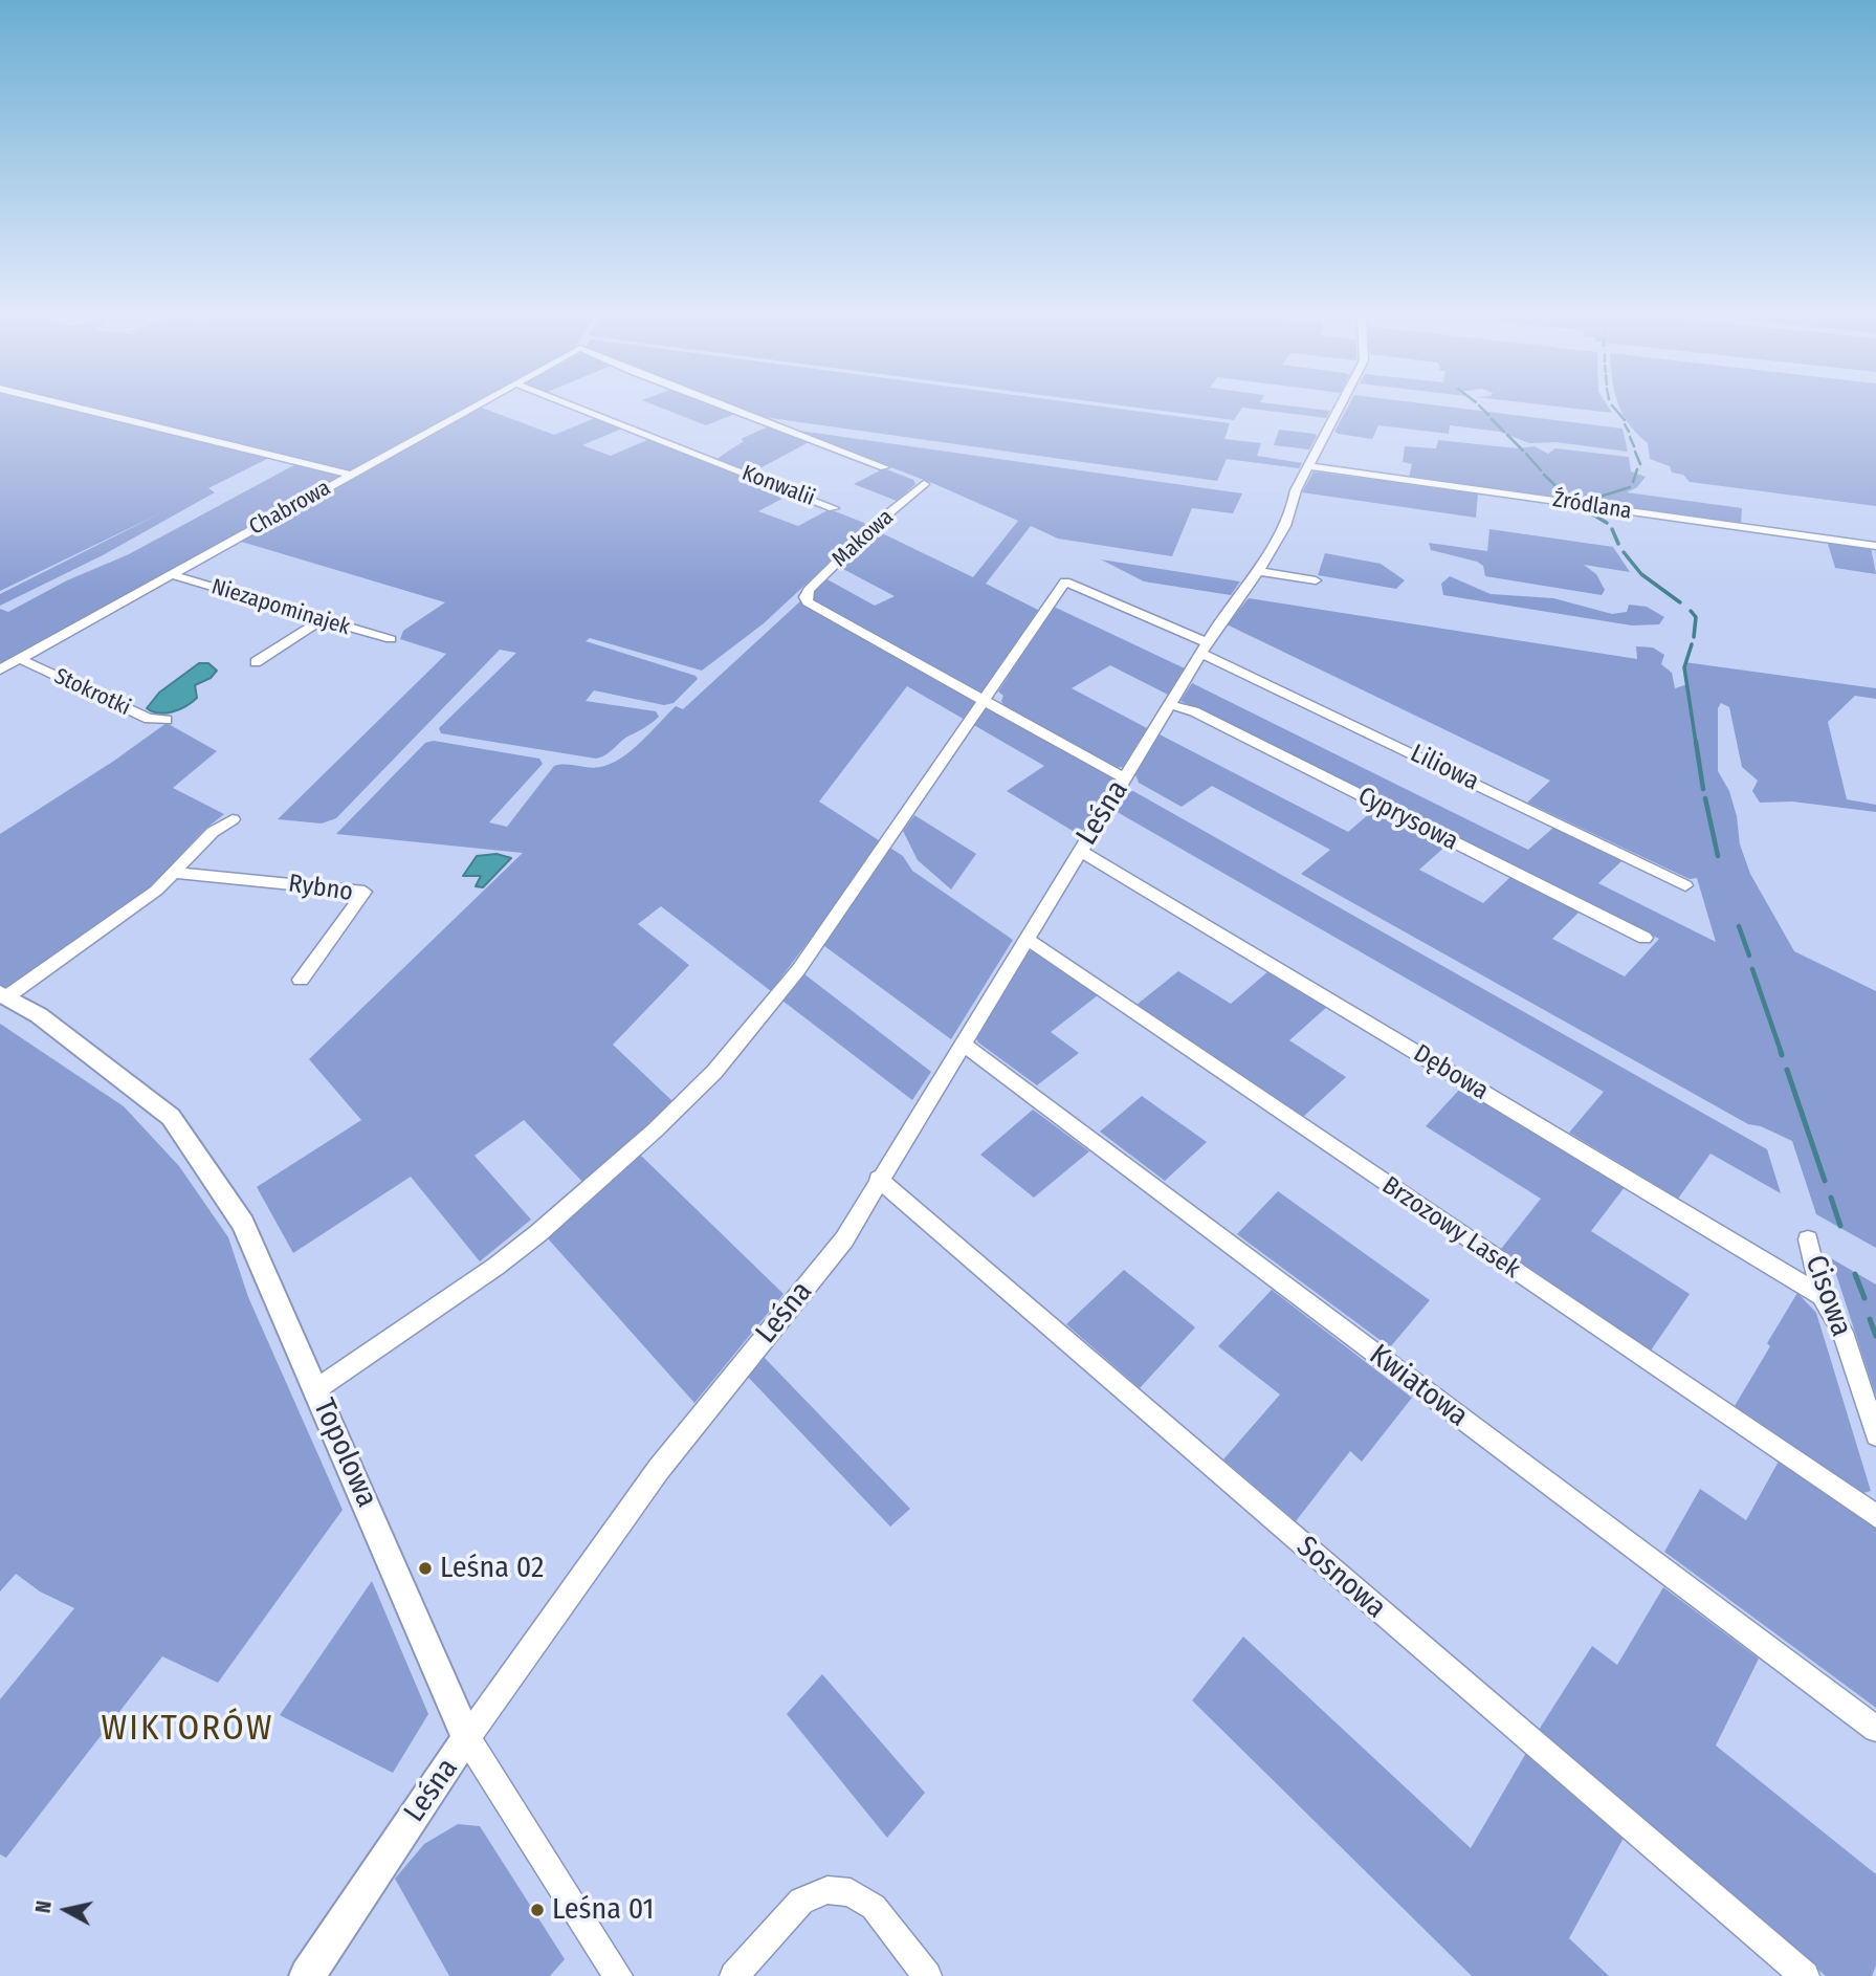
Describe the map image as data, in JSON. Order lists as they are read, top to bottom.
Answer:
{
  "streets": {
    "street": [
      "Konwalii",
      "Źródlana",
      "Chabrowa",
      "Makowa",
      "Niezapominajek",
      "Stokrotki",
      "Liliowa",
      "Leśna",
      "Cyprysowa",
      "Rybno",
      "Dębowa",
      "Brzozowy Lasek",
      "Cisowa",
      "Kwiatowa",
      "Topolowa",
      "Sosnowa"
    ]
  },
  "crossings": [
    ["Źródlana", "Leśna"],
    ["Chabrowa", "Niezapominajek"],
    ["Chabrowa", "Stokrotki"],
    ["Makowa", "Liliowa"],
    ["Liliowa", "Leśna"],
    ["Leśna", "Cyprysowa"],
    ["Leśna", "Dębowa"],
    ["Leśna", "Brzozowy Lasek"],
    ["Leśna", "Kwiatowa"],
    ["Leśna", "Topolowa"],
    ["Leśna", "Sosnowa"],
    ["Dębowa", "Cisowa"]
  ],
  "districts": ["WIKTORÓW"],
  "places": ["Leśna 02", "Leśna 01"],
  "north": "left"
}
